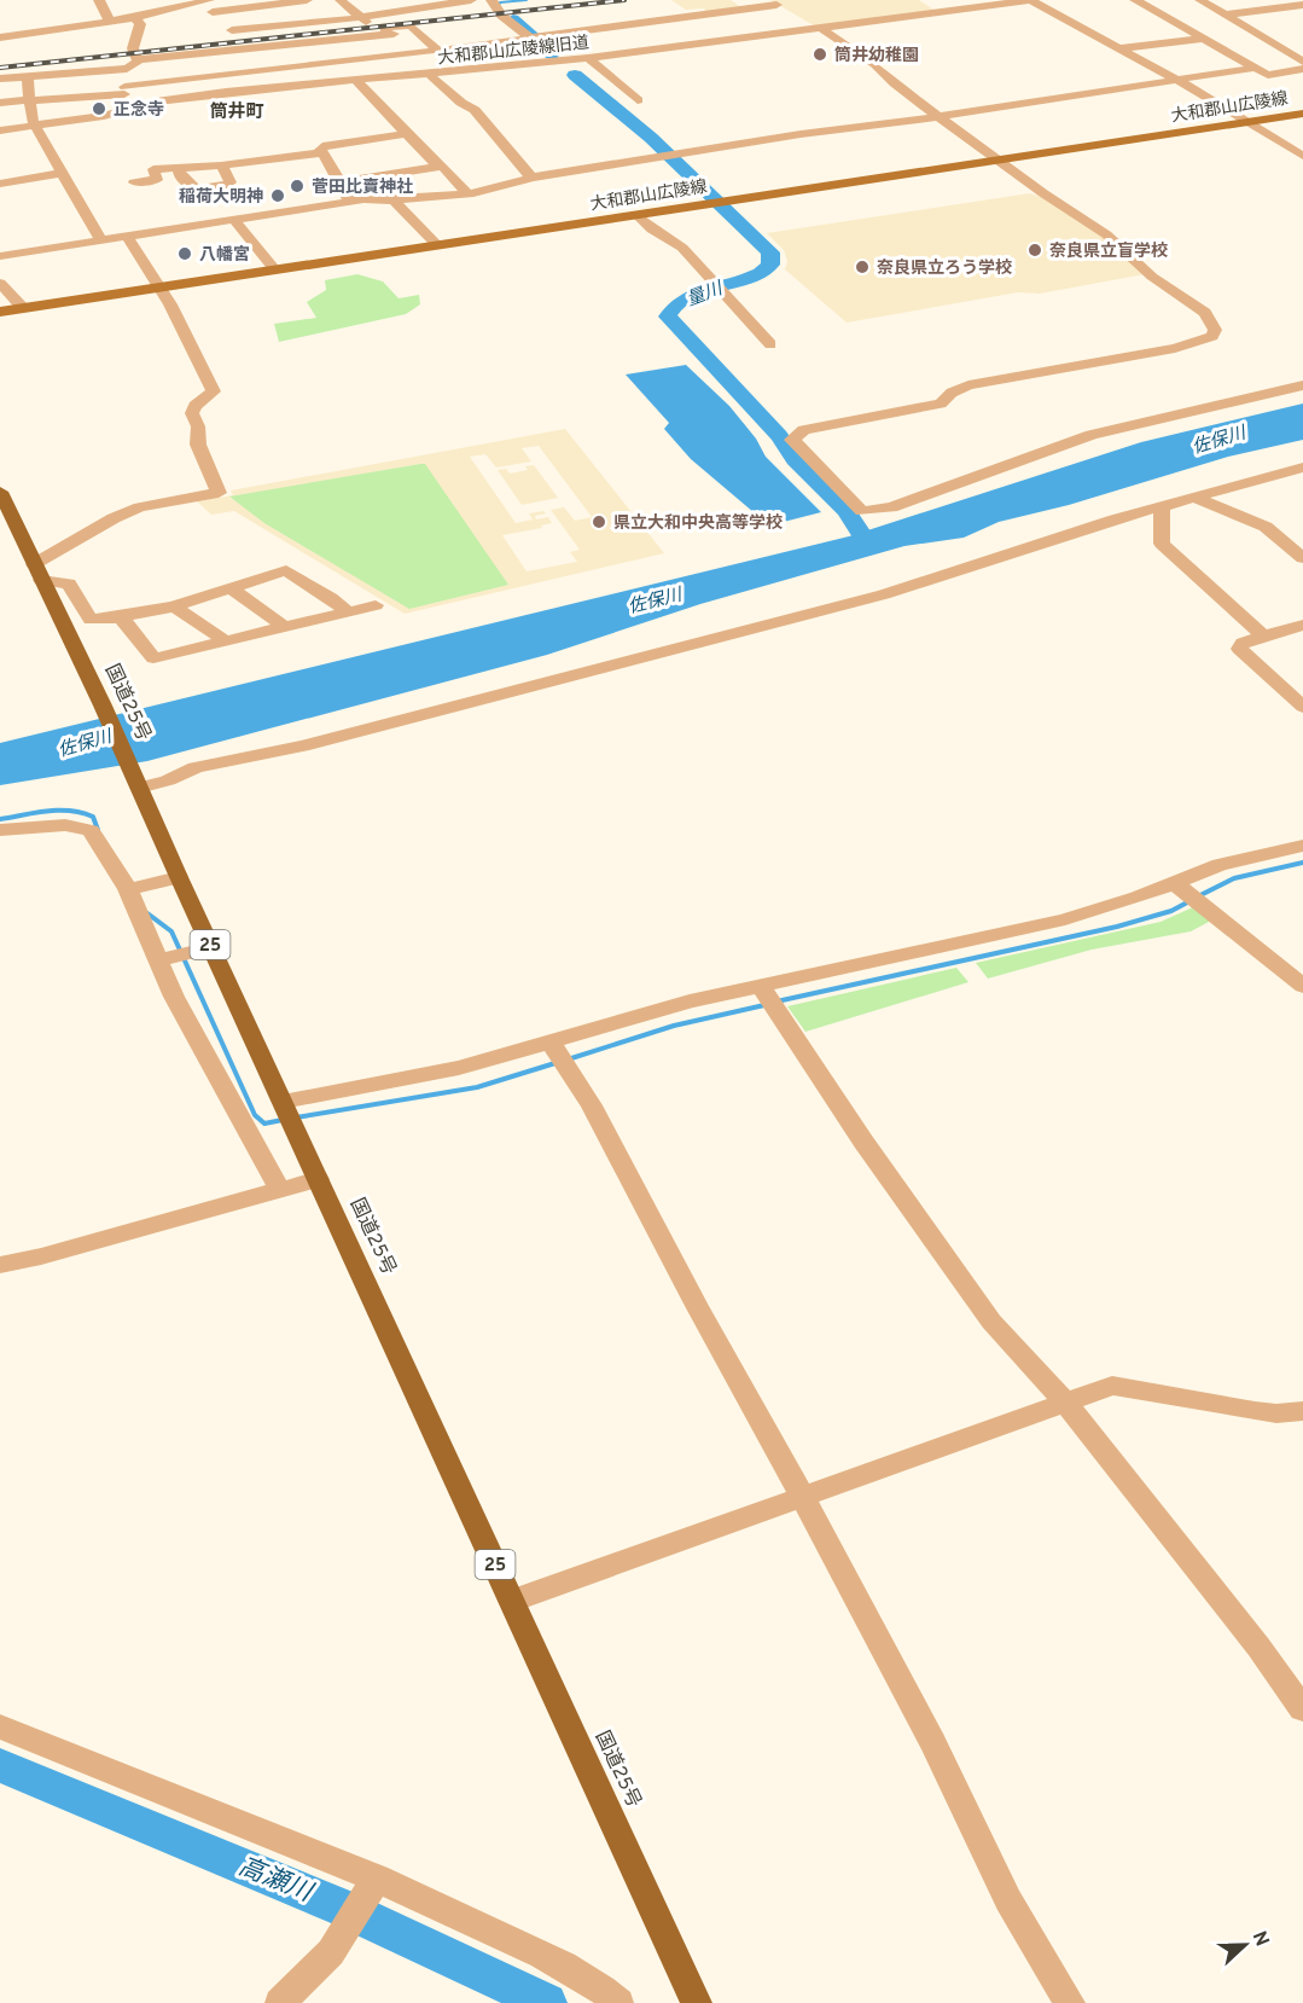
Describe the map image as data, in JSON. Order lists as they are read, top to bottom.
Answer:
{
  "streets": {
    "highway": ["国道25号", "25"],
    "main road": ["大和郡山広陵線"],
    "street": ["大和郡山広陵線旧道"]
  },
  "districts": ["筒井町"],
  "water": ["量川", "佐保川", "高瀬川"],
  "places": [
    "筒井幼稚園",
    "正念寺",
    "菅田比賣神社",
    "稲荷大明神",
    "奈良県立盲学校",
    "八幡宮",
    "奈良県立ろう学校",
    "県立大和中央高等学校"
  ],
  "north": "right"
}
